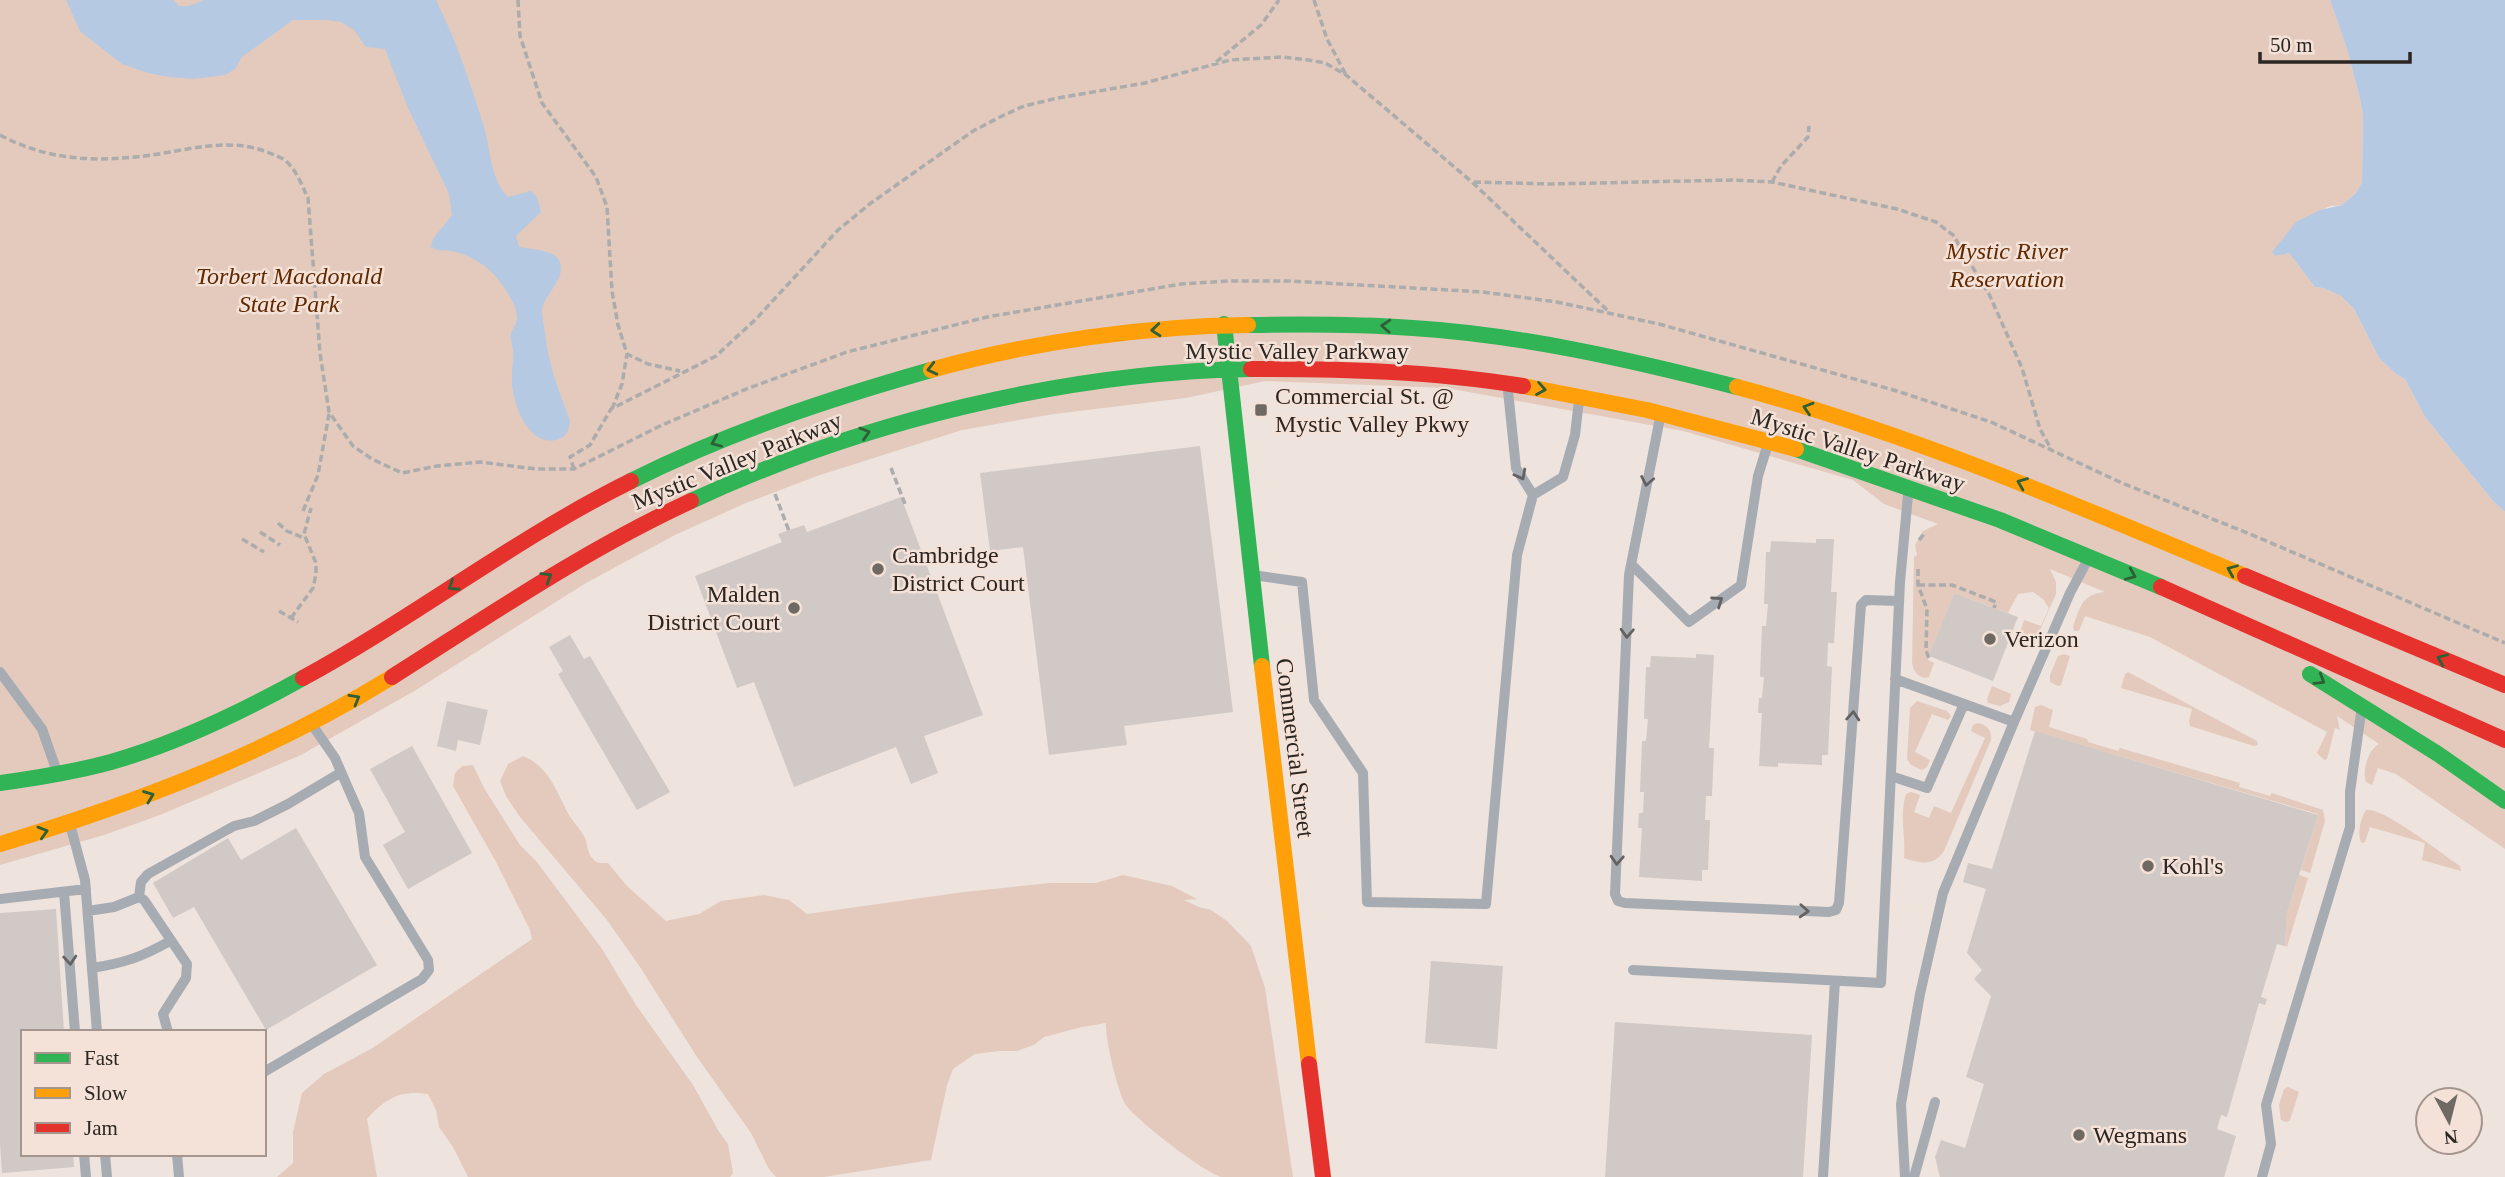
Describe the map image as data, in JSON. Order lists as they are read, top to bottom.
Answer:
{
  "streets": {
    "main road": ["Mystic Valley Parkway", "Commercial Street"]
  },
  "crossings": [
    ["Mystic Valley Parkway", "Commercial Street"]
  ],
  "parks": ["Mystic River Reservation", "Torbert Macdonald State Park"],
  "places": {
    "transit": ["Commercial St. @ Mystic Valley Pkwy"],
    "other": [
      "Cambridge District Court",
      "Malden District Court",
      "Verizon",
      "Kohl's",
      "Wegmans"
    ]
  },
  "legend": ["Fast", "Slow", "Jam"],
  "scale_bar": "50 m",
  "north": "bottom"
}
